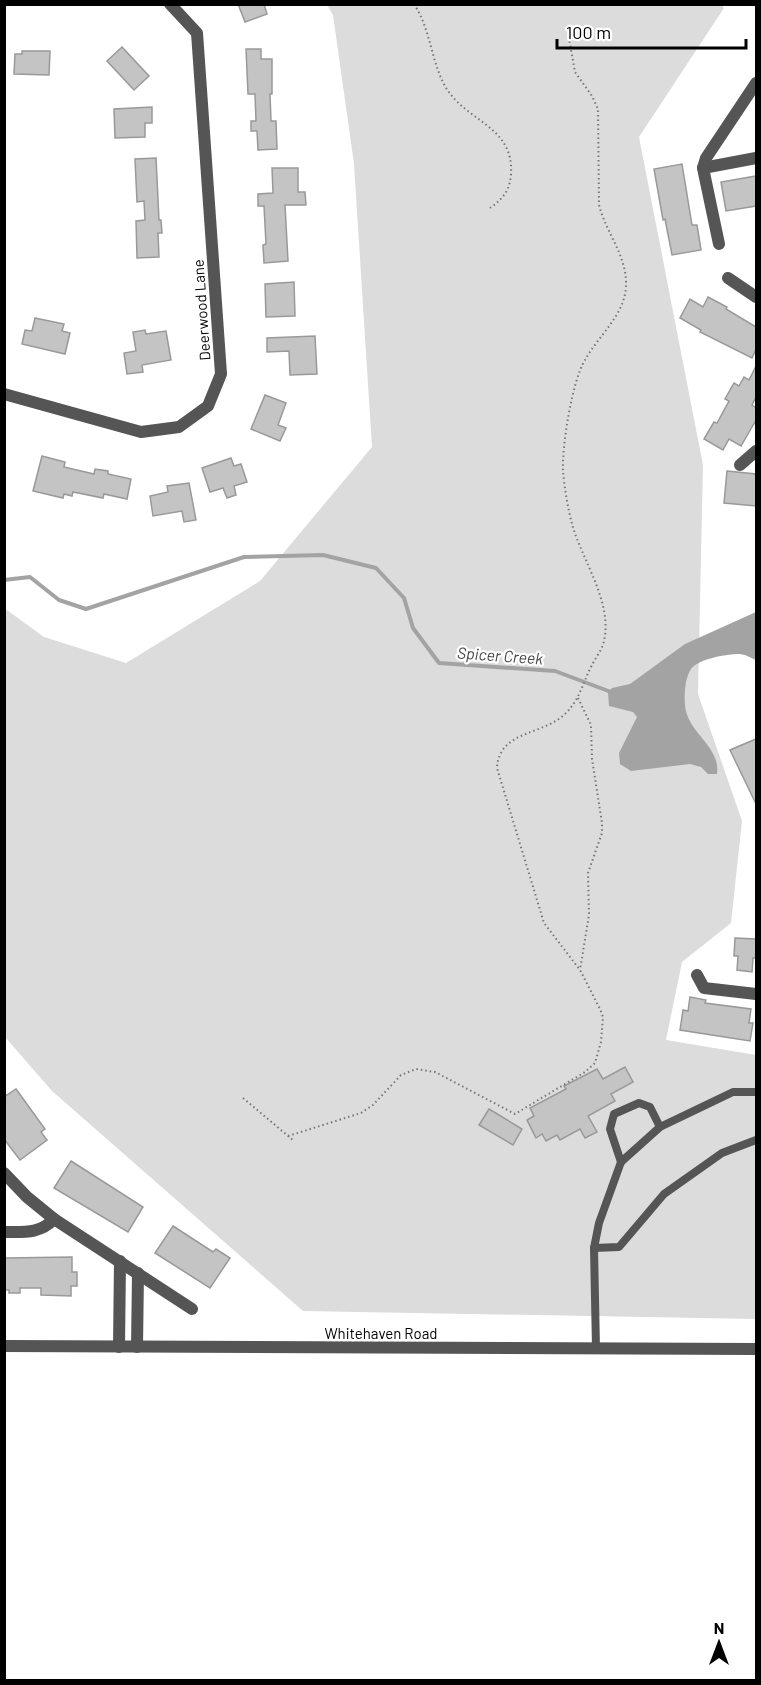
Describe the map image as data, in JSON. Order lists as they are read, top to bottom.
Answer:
{
  "streets": {
    "street": ["Deerwood Lane", "Whitehaven Road"]
  },
  "water": ["Spicer Creek"],
  "scale_bar": "100 m",
  "north": "top"
}
